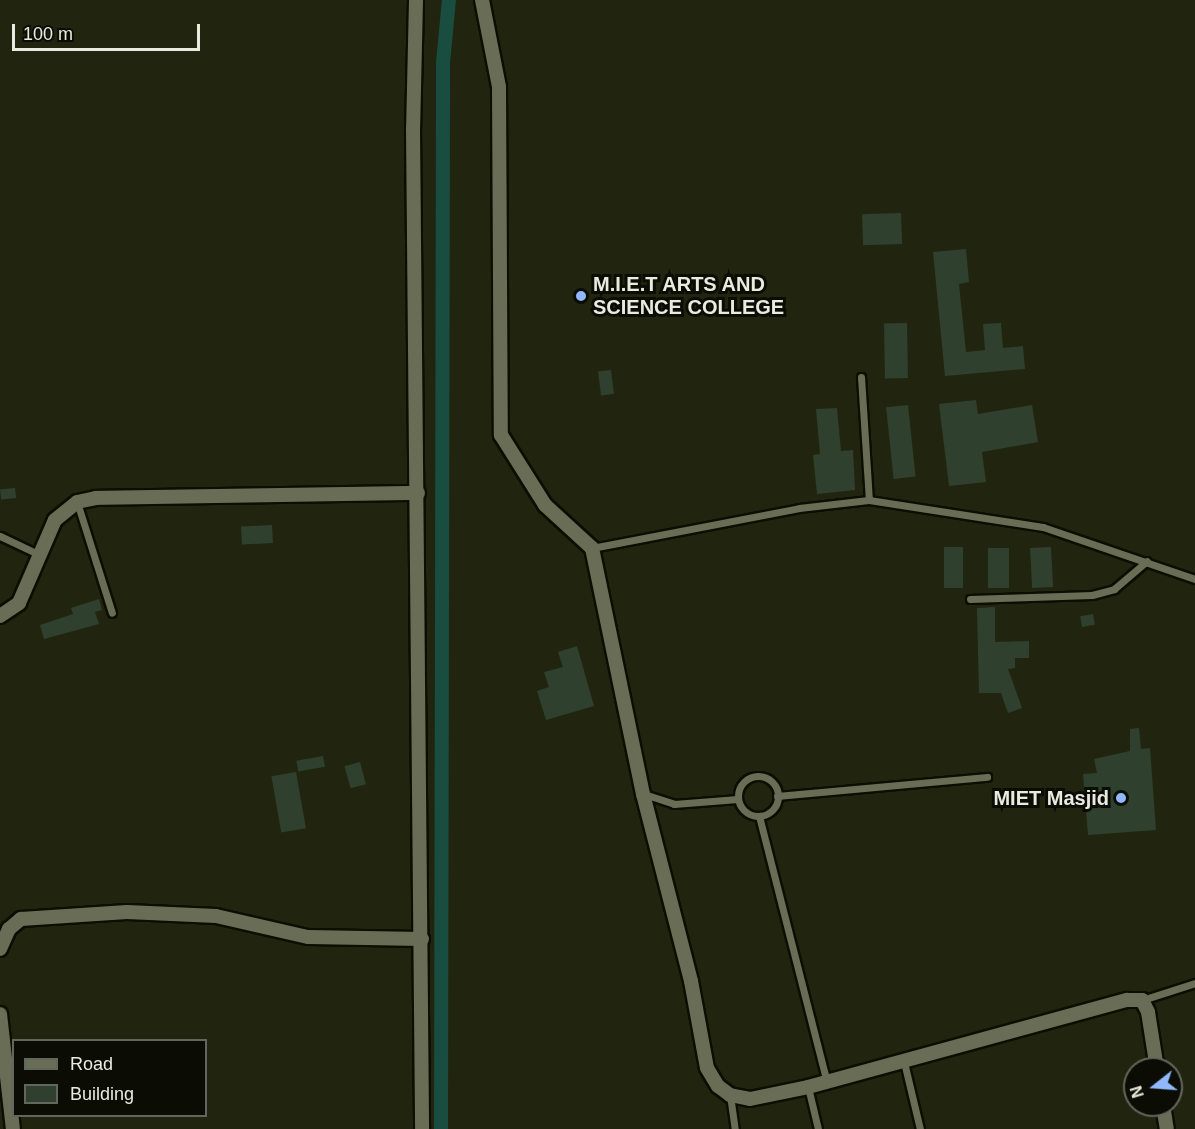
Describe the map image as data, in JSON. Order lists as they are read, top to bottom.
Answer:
{
  "places": ["M.I.E.T ARTS AND SCIENCE COLLEGE", "MIET Masjid"],
  "legend": ["Road", "Building"],
  "scale_bar": "100 m",
  "north": "left"
}
